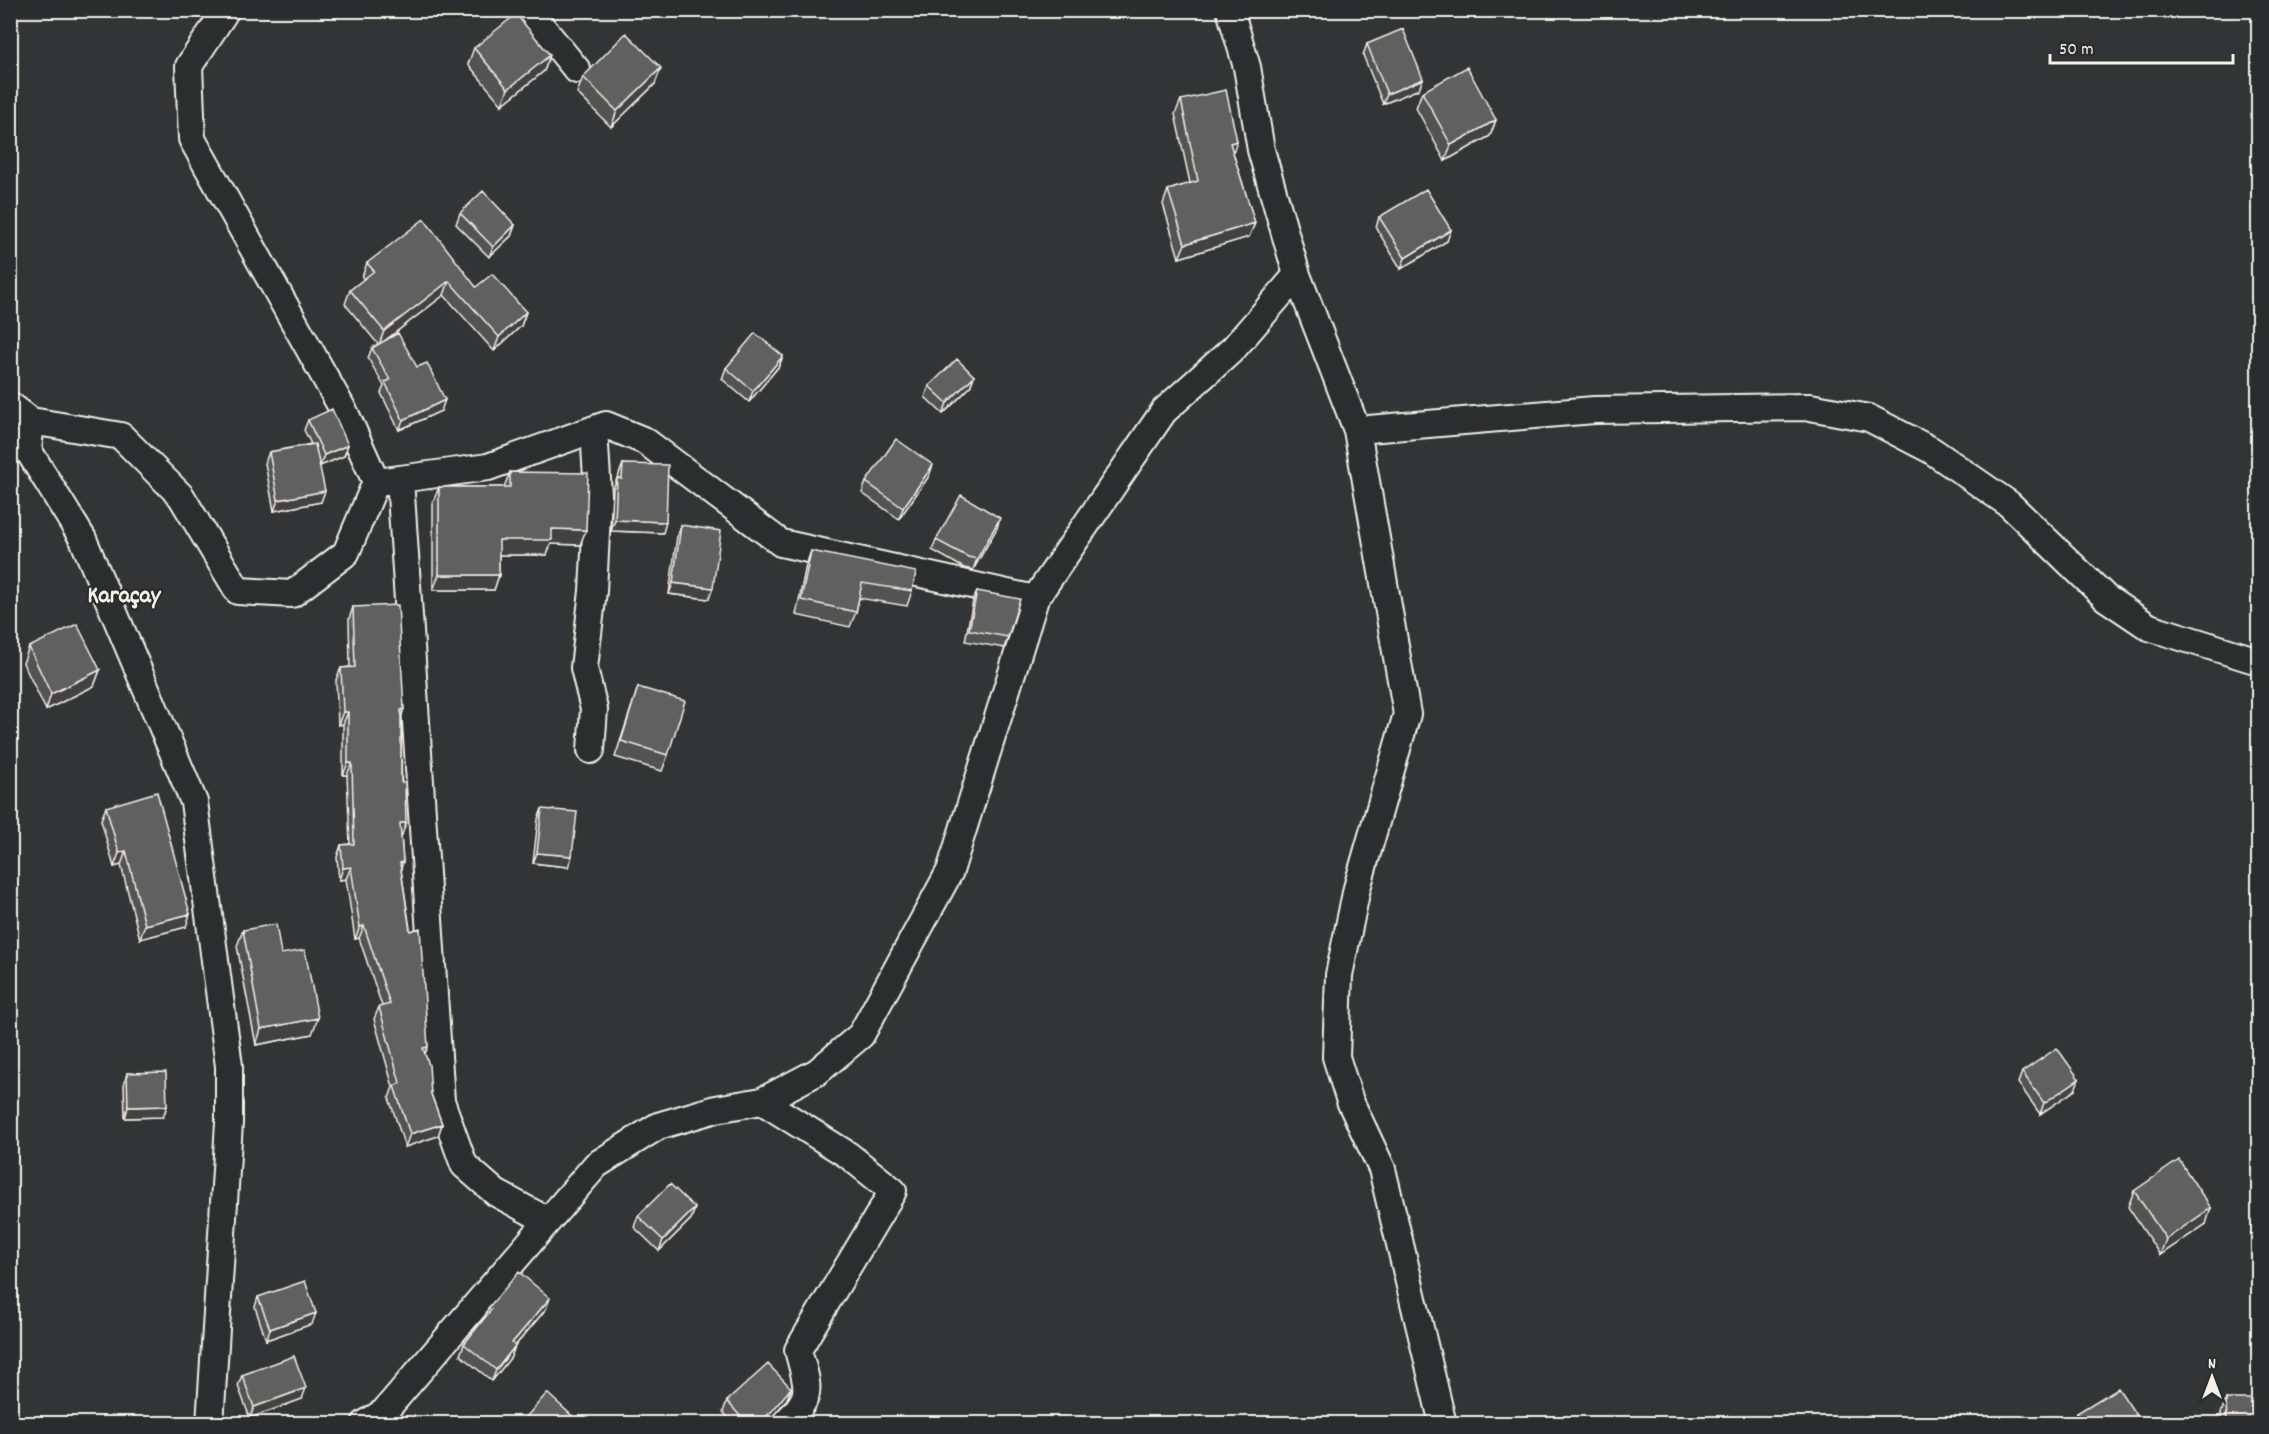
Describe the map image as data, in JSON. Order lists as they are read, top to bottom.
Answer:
{
  "districts": ["Karaçay"],
  "scale_bar": "50 m",
  "north": "top"
}
